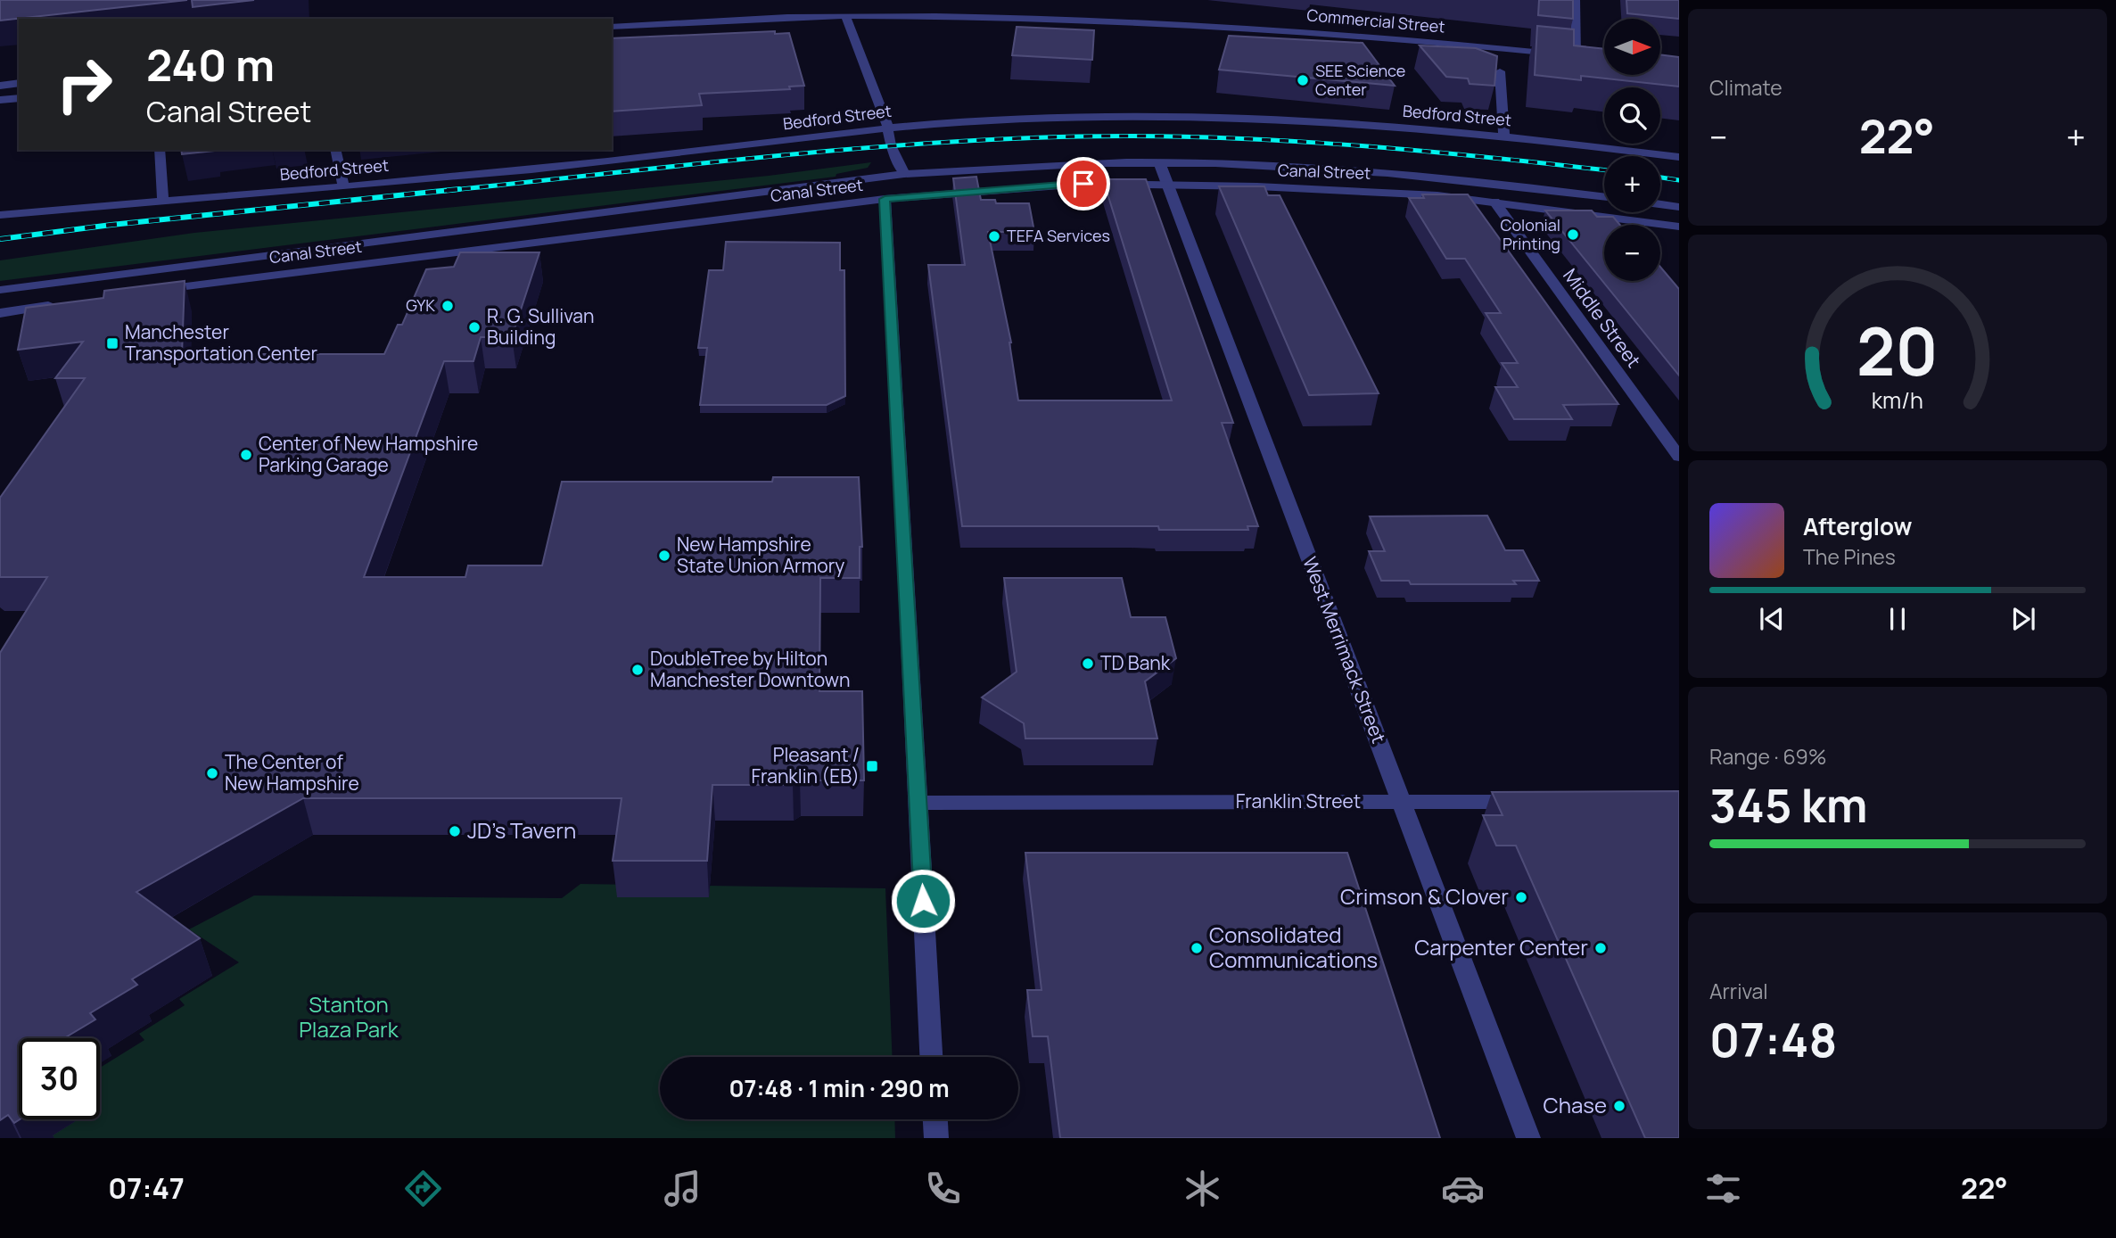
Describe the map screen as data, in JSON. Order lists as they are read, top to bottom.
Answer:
{
  "streets": {
    "street": [
      "Commercial Street",
      "Bedford Street",
      "Canal Street",
      "Middle Street",
      "West Merrimack Street",
      "Franklin Street"
    ]
  },
  "crossings": [
    ["Canal Street", "Middle Street"],
    ["Canal Street", "West Merrimack Street"],
    ["West Merrimack Street", "Franklin Street"]
  ],
  "parks": ["Stanton Plaza Park"],
  "places": {
    "other": [
      "SEE Science Center",
      "Colonial Printing",
      "TEFA Services",
      "GYK",
      "R. G. Sullivan Building",
      "Center of New Hampshire Parking Garage",
      "New Hampshire State Union Armory",
      "TD Bank",
      "DoubleTree by Hilton Manchester Downtown",
      "The Center of New Hampshire",
      "JD's Tavern",
      "Crimson & Clover",
      "Consolidated Communications",
      "Carpenter Center",
      "Chase"
    ],
    "transit": ["Manchester Transportation Center", "Pleasant / Franklin (EB)"]
  },
  "north": "right",
  "page": {
    "tile": [
      "Climate",
      ["Range · 69%", "345 km"],
      ["Arrival", "07:48"]
    ],
    "map_buttons": ["+", "−"],
    "turn": ["240 m", "Canal Street"],
    "heat": ["−", "22°", "+"],
    "song": ["Afterglow", "The Pines"],
    "limit": "30",
    "trip": "07:48 · 1 min · 290 m",
    "tabs": ["07:47", "22°"],
    "gauge": ["20", "km/h"]
  }
}
